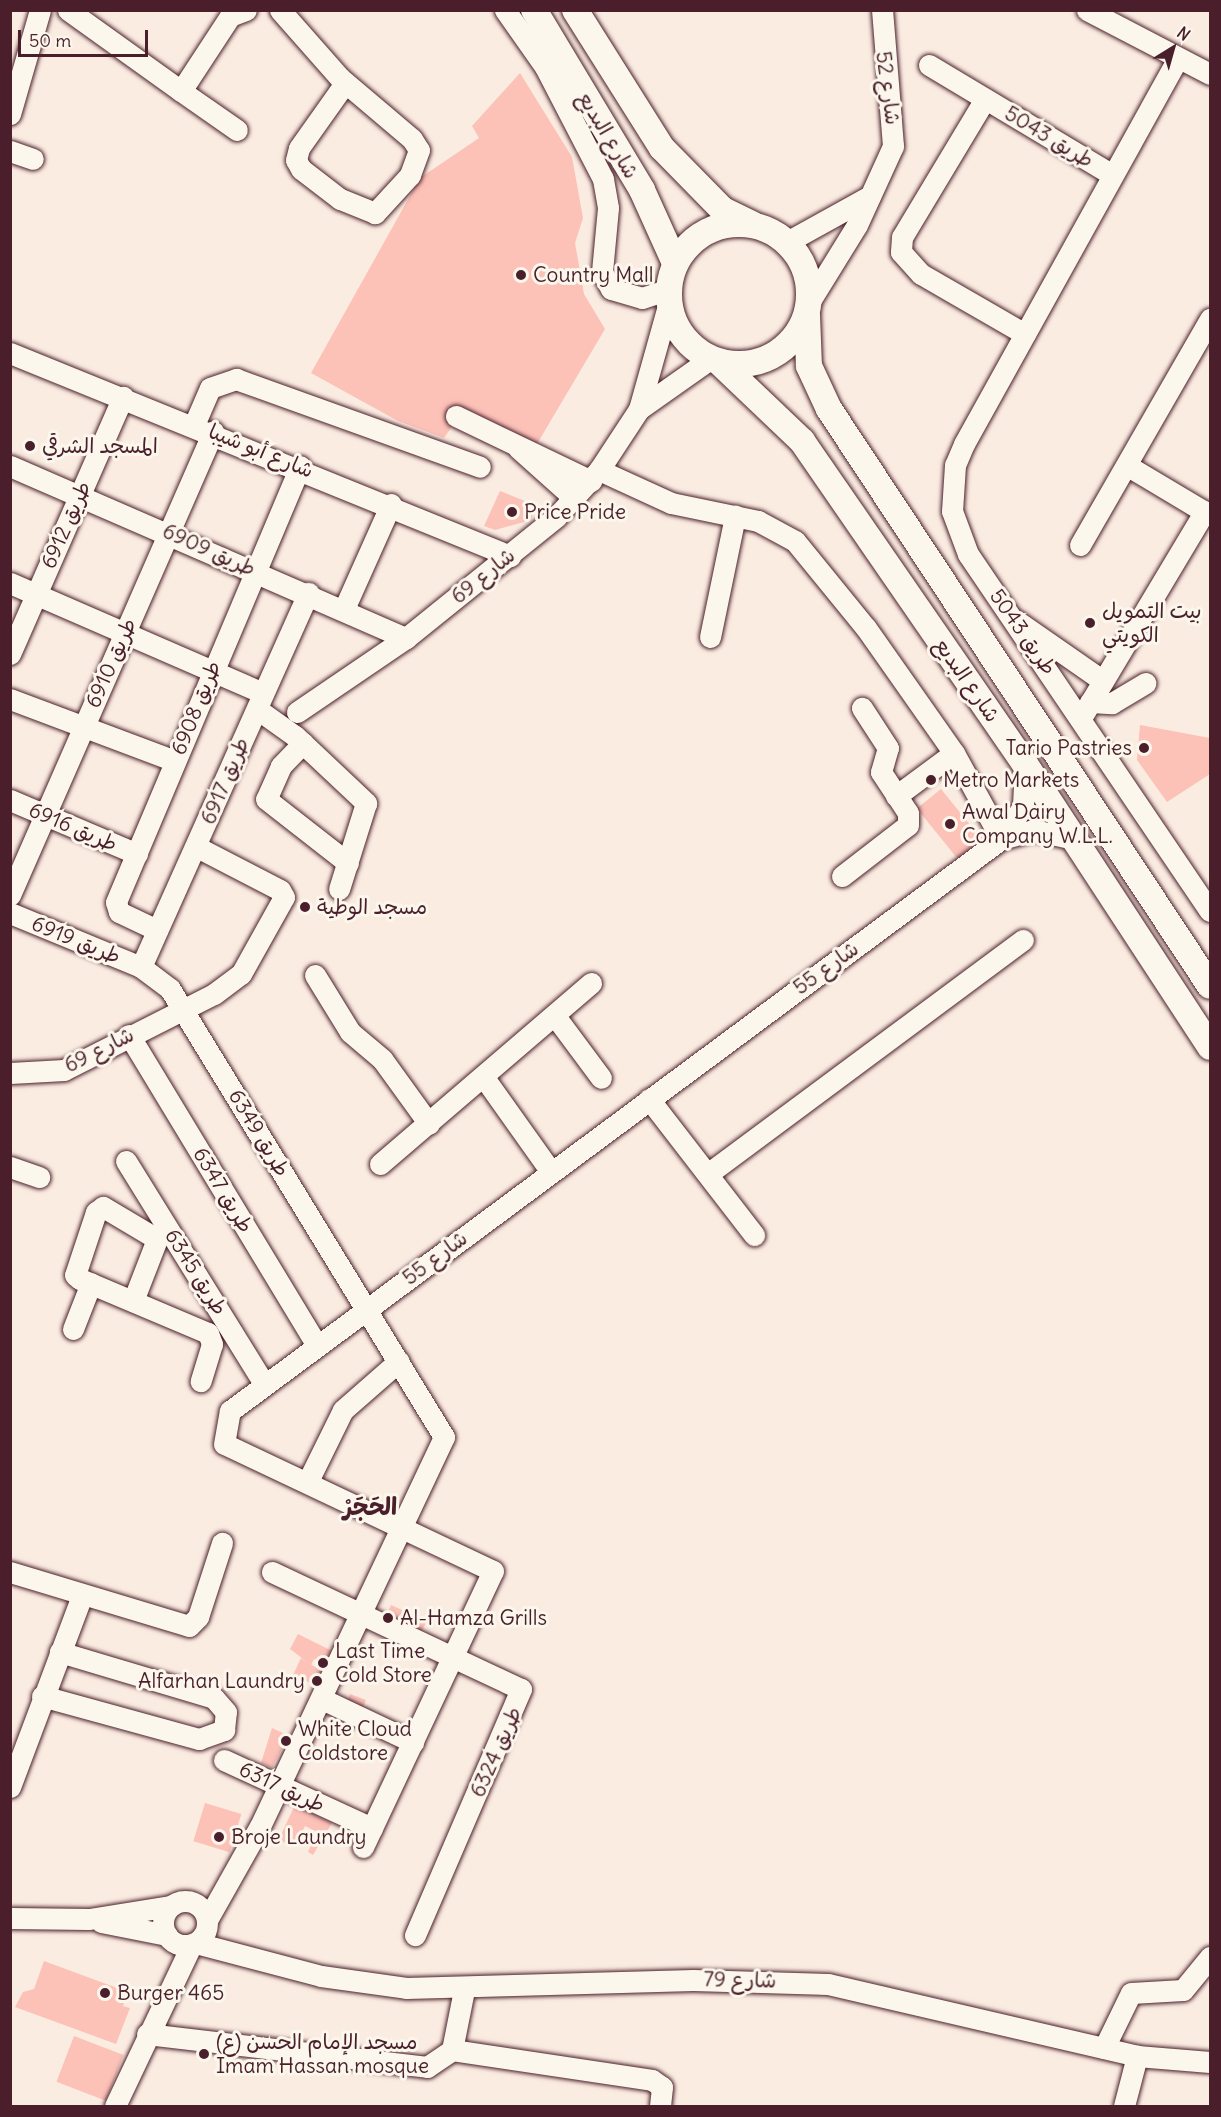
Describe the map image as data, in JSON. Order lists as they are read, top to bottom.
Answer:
{
  "streets": {
    "main road": ["شارع البديع"],
    "street": [
      "شارع 52",
      "طريق 5043",
      "شارع أبو شيبا",
      "طريق 6912",
      "طريق 6909",
      "شارع 69",
      "طريق 6910",
      "طريق 6908",
      "طريق 6917",
      "طريق 6916",
      "طريق 6919",
      "شارع 55",
      "طريق 6349",
      "طريق 6347",
      "طريق 6345",
      "طريق 6324",
      "طريق 6317",
      "شارع 79"
    ]
  },
  "crossings": [
    ["شارع 52", "شارع البديع"],
    ["شارع 52", "شارع 69"],
    ["شارع البديع", "شارع 69"],
    ["شارع البديع", "شارع 55"],
    ["شارع أبو شيبا", "طريق 6912"],
    ["شارع أبو شيبا", "شارع 69"],
    ["شارع أبو شيبا", "طريق 6910"],
    ["شارع أبو شيبا", "طريق 6908"],
    ["طريق 6912", "طريق 6909"],
    ["طريق 6909", "شارع 69"],
    ["طريق 6909", "طريق 6910"],
    ["طريق 6909", "طريق 6908"],
    ["طريق 6909", "طريق 6917"],
    ["شارع 69", "طريق 6917"],
    ["شارع 69", "طريق 6349"],
    ["شارع 69", "طريق 6347"],
    ["طريق 6910", "طريق 6916"],
    ["طريق 6908", "طريق 6917"],
    ["طريق 6908", "طريق 6916"],
    ["طريق 6917", "طريق 6919"],
    ["طريق 6917", "طريق 6349"],
    ["طريق 6919", "طريق 6349"],
    ["شارع 55", "طريق 6349"],
    ["شارع 55", "طريق 6347"],
    ["شارع 55", "طريق 6345"]
  ],
  "districts": ["الحَجَرْ"],
  "places": [
    "Country Mall",
    "المسجد الشرقي",
    "Price Pride",
    "بيت التمويل الكويتي",
    "Tario Pastries",
    "Metro Markets",
    "Awal Dairy Company W.L.L.",
    "مسجد الوطية",
    "Al-Hamza Grills",
    "Last Time Cold Store",
    "Alfarhan Laundry",
    "White Cloud Coldstore",
    "Broje Laundry",
    "Burger 465",
    "مسجد الإمام الحسن (ع) Imam Hassan mosque"
  ],
  "scale_bar": "50 m",
  "north": "top right"
}
